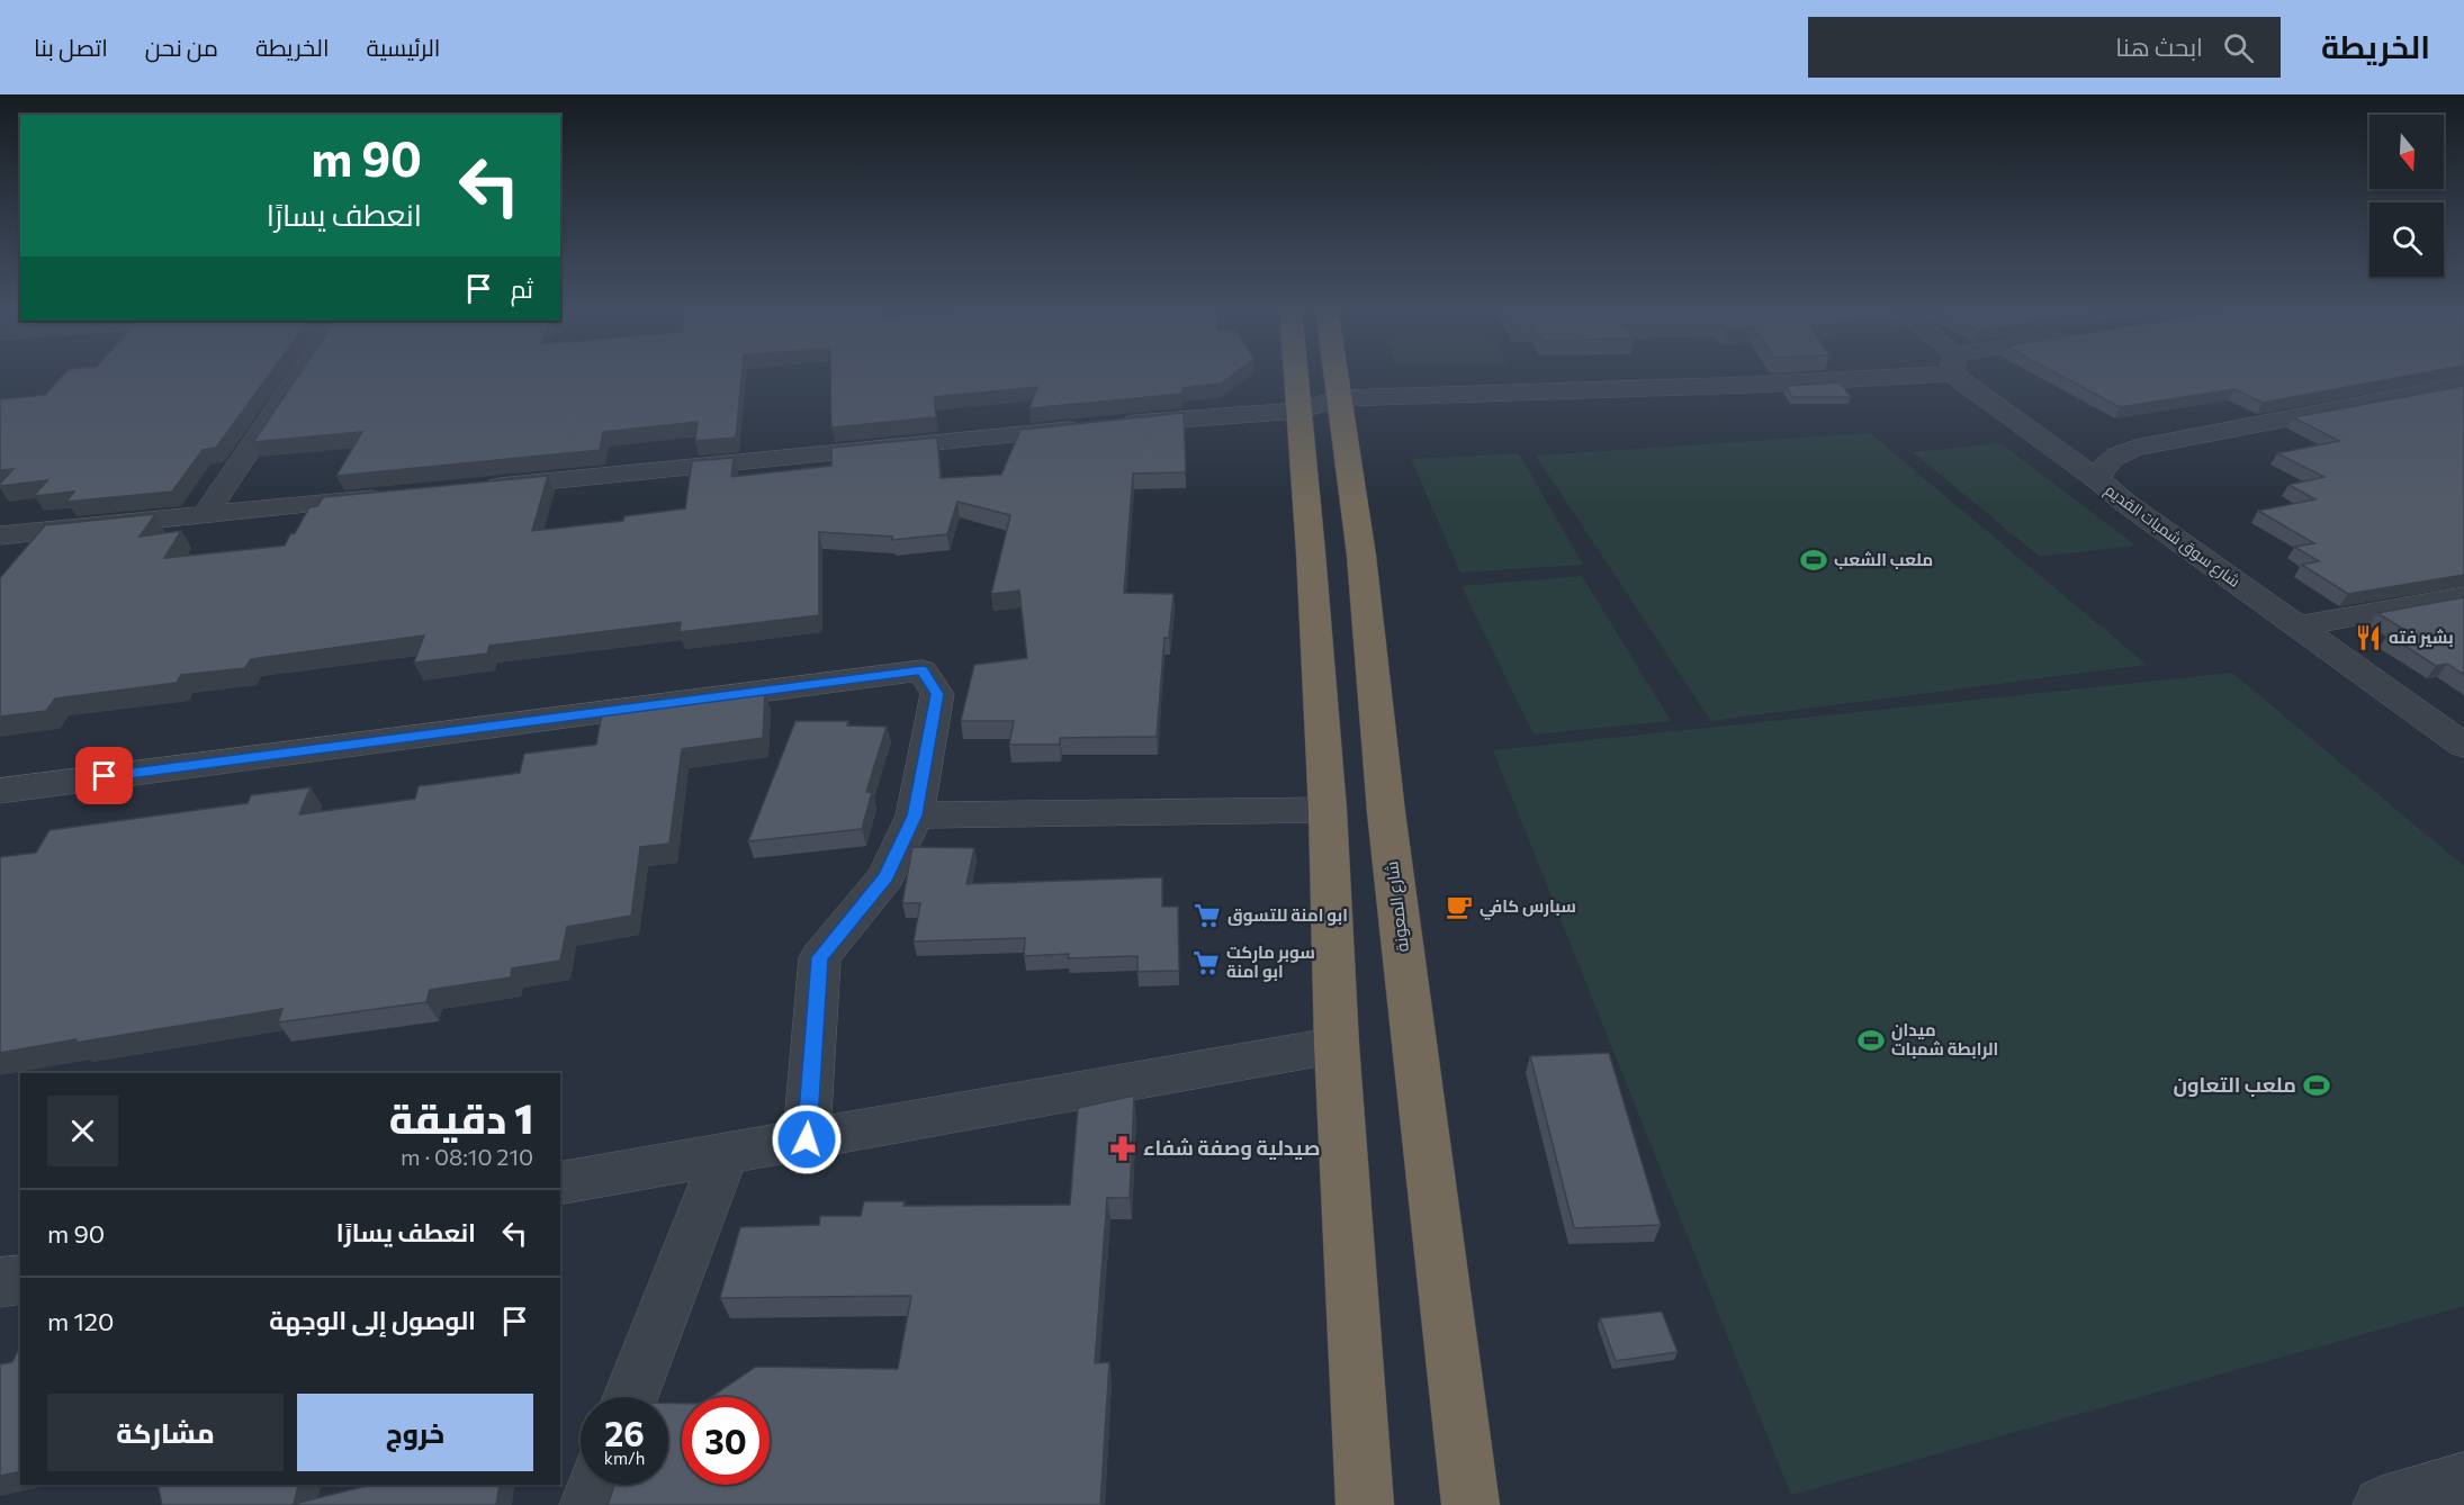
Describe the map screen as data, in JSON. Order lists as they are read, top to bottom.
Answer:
{
  "streets": {
    "highway": ["شارع المعونة"],
    "street": ["شارع سوق شمبات القديم"]
  },
  "places": {
    "sports": ["ملعب الشعب", "ميدان الرابطة شمبات", "ملعب التعاون"],
    "restaurant": ["بشير فته"],
    "cafe": ["سبارس كافي"],
    "supermarket": ["ابو امنة للتسوق", "سوبر ماركت ابو امنة"],
    "pharmacy": ["صيدلية وصفة شفاء"]
  },
  "north": "bottom",
  "page": {
    "header": "الخريطة",
    "search": "ابحث هنا",
    "nav": [
      "الرئيسية",
      "الخريطة",
      "من نحن",
      "اتصل بنا"
    ],
    "turn": ["90 m", "انعطف يسارًا"],
    "then": "ثم",
    "heading": ["1 دقيقة", "210 m · 08:10"],
    "list": [
      {
        "name": "انعطف يسارًا",
        "value": "90 m"
      },
      {
        "name": "الوصول إلى الوجهة",
        "value": "120 m"
      }
    ],
    "buttons": ["خروج", "مشاركة"],
    "speed": "26 km/h",
    "limit": "30"
  }
}
